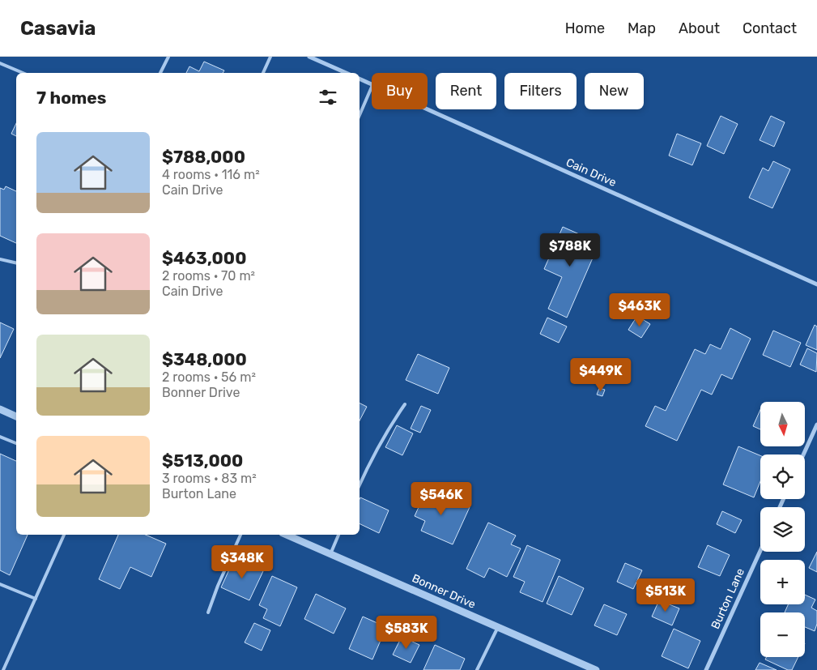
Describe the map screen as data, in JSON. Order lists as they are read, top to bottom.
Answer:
{
  "streets": {
    "street": ["Cain Drive", "Bonner Drive", "Burton Lane"]
  },
  "north": "bottom",
  "page": {
    "header": "Casavia",
    "nav": [
      "Home",
      "Map",
      "About",
      "Contact"
    ],
    "chip": [
      "Buy",
      "Rent",
      "Filters",
      "New"
    ],
    "heading": "7 homes",
    "list": [
      {
        "name": "$788,000",
        "note": "4 rooms · 116 m² · Cain Drive"
      },
      {
        "name": "$463,000",
        "note": "2 rooms · 70 m² · Cain Drive"
      },
      {
        "name": "$348,000",
        "note": "2 rooms · 56 m² · Bonner Drive"
      },
      {
        "name": "$513,000",
        "note": "3 rooms · 83 m² · Burton Lane"
      }
    ],
    "price": [
      "$788K",
      "$463K",
      "$449K",
      "$546K",
      "$348K",
      "$513K",
      "$583K"
    ],
    "map_buttons": ["+", "−"]
  }
}
